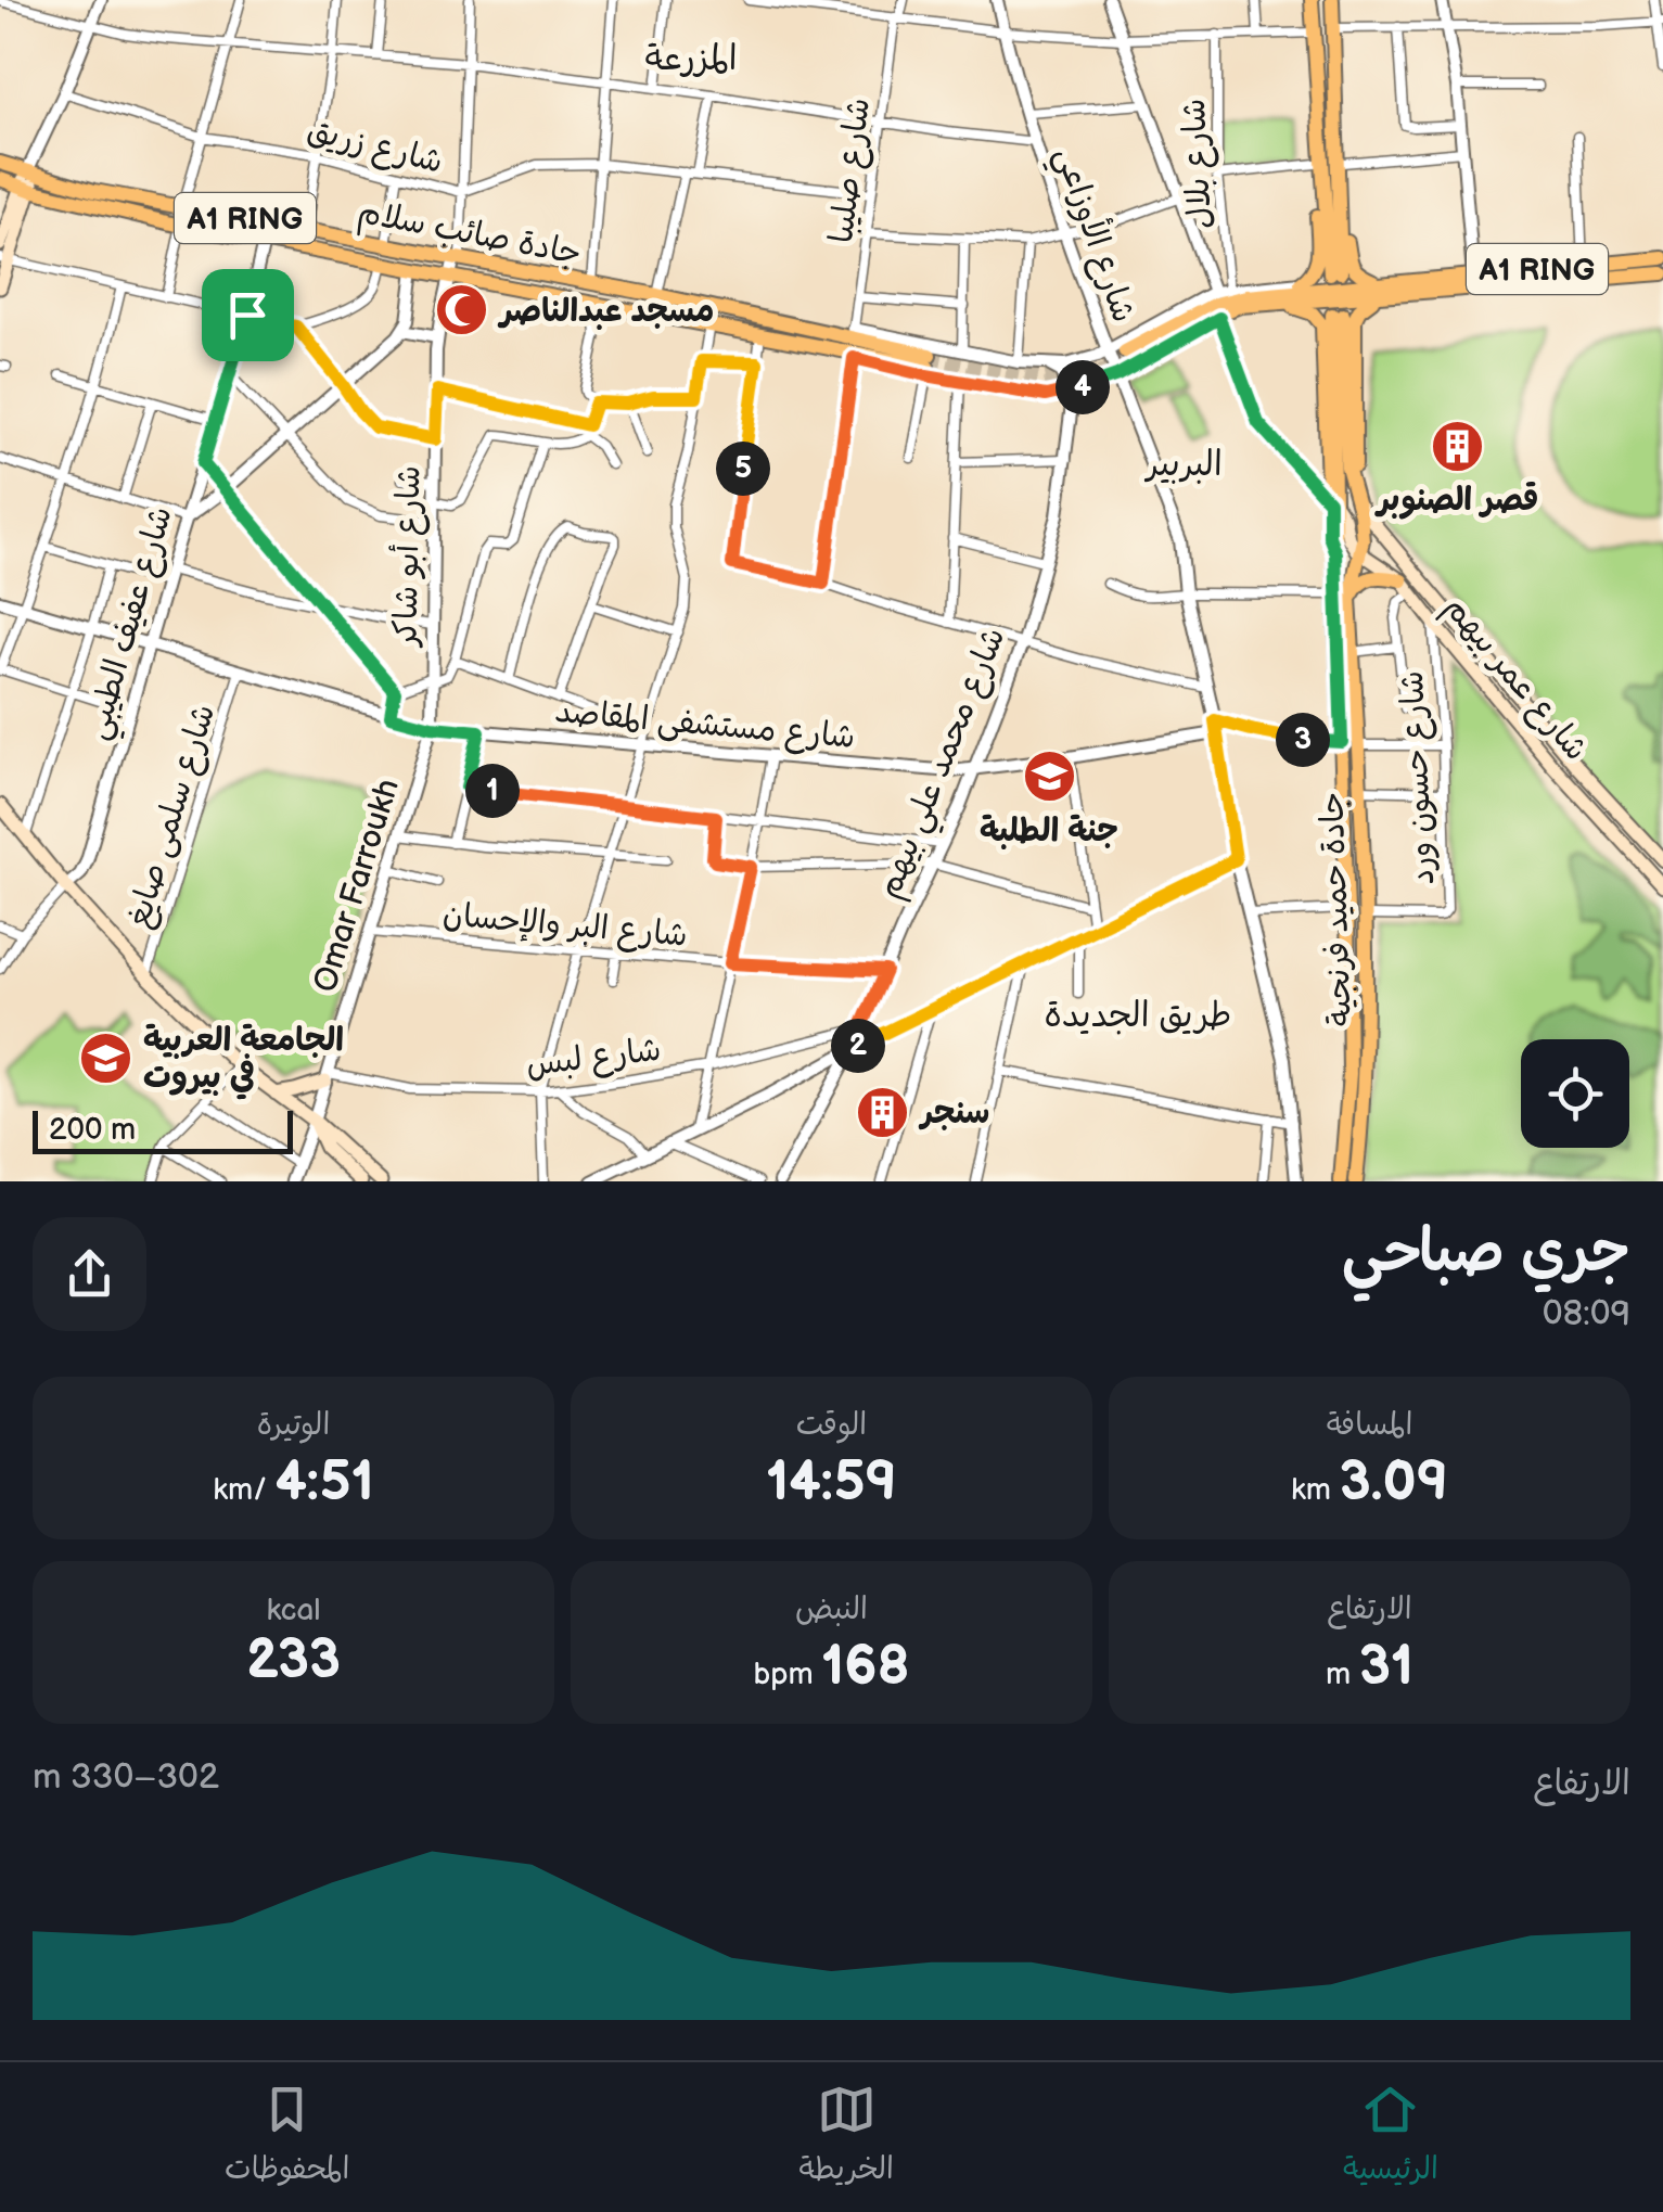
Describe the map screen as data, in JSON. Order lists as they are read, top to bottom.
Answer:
{
  "streets": {
    "main road": [
      "A1 RING",
      "جادة صائب سلام",
      "شارع عمر بيهم",
      "جادة حميد فرنجية"
    ],
    "street": [
      "شارع زريق",
      "شارع بلال",
      "شارع صليبا",
      "شارع الأوزاعي",
      "شارع أبو شاكر",
      "شارع عفيف الطيبي",
      "شارع مستشفى المقاصد",
      "شارع محمد علي بيهم",
      "شارع حسون ورد",
      "شارع سلمى صايغ",
      "Omar Farroukh",
      "شارع البر والإحسان",
      "شارع لبس"
    ]
  },
  "crossings": [
    ["شارع زريق", "شارع صليبا"],
    ["A1 RING", "جادة صائب سلام"],
    ["جادة صائب سلام", "شارع الأوزاعي"],
    ["جادة صائب سلام", "شارع أبو شاكر"],
    ["جادة صائب سلام", "شارع عفيف الطيبي"],
    ["جادة صائب سلام", "شارع محمد علي بيهم"],
    ["شارع الأوزاعي", "شارع مستشفى المقاصد"],
    ["شارع أبو شاكر", "شارع مستشفى المقاصد"],
    ["شارع أبو شاكر", "Omar Farroukh"],
    ["شارع عفيف الطيبي", "شارع مستشفى المقاصد"],
    ["شارع عمر بيهم", "شارع حسون ورد"],
    ["شارع عمر بيهم", "جادة حميد فرنجية"],
    ["شارع مستشفى المقاصد", "شارع محمد علي بيهم"],
    ["شارع مستشفى المقاصد", "شارع سلمى صايغ"],
    ["شارع مستشفى المقاصد", "Omar Farroukh"],
    ["شارع محمد علي بيهم", "شارع البر والإحسان"],
    ["شارع محمد علي بيهم", "شارع لبس"],
    ["شارع حسون ورد", "جادة حميد فرنجية"],
    ["Omar Farroukh", "شارع البر والإحسان"],
    ["Omar Farroukh", "شارع لبس"]
  ],
  "districts": ["المزرعة", "البربير", "طريق الجديدة"],
  "places": {
    "mosque": ["مسجد عبدالناصر"],
    "building": ["قصر الصنوبر", "سنجر"],
    "school or university": ["جنة الطلبة", "الجامعة العربية في بيروت"]
  },
  "scale_bar": "200 m",
  "page": {
    "pins": [
      "4",
      "5",
      "3",
      "1",
      "2"
    ],
    "scale": "200 m",
    "heading": ["جري صباحي", "08:09"],
    "stats": [
      ["المسافة", "3.09 km"],
      ["الوقت", "14:59"],
      ["الوتيرة", "4:51 /km"],
      ["الارتفاع", "31 m"],
      ["النبض", "168 bpm"],
      ["kcal", "233"]
    ],
    "chart": ["الارتفاع", "302–330 m"],
    "tabs": ["الرئيسية", "الخريطة", "المحفوظات"]
  }
}
